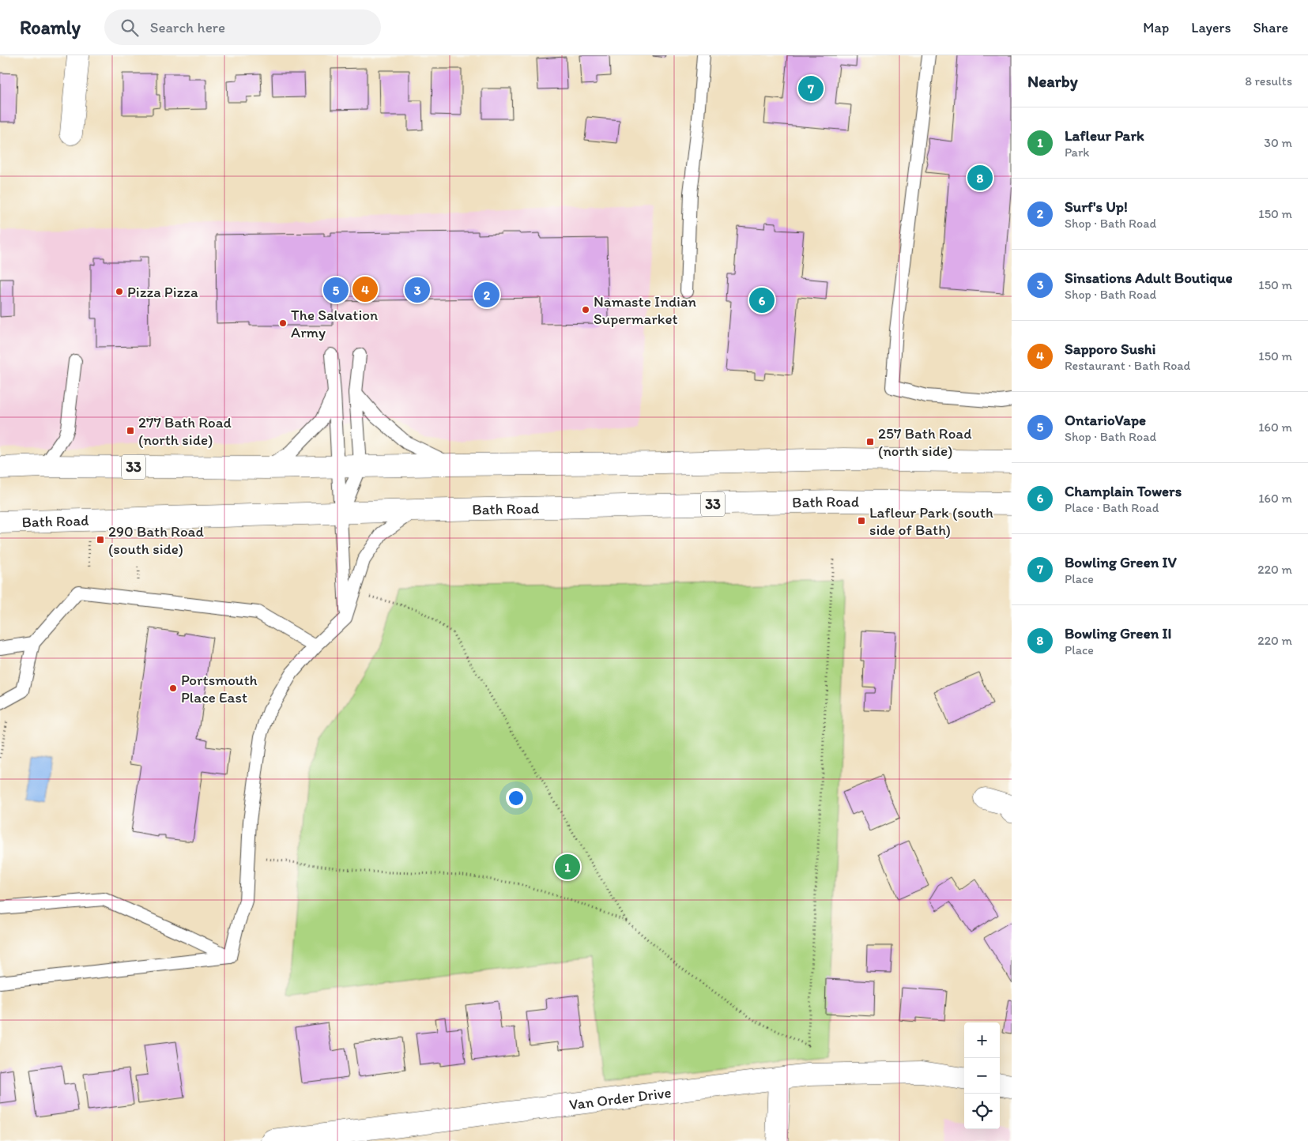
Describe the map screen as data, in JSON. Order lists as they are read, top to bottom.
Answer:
{
  "streets": {
    "main road": ["33", "Bath Road", "Van Order Drive"]
  },
  "places": {
    "other": [
      "Pizza Pizza",
      "Namaste Indian Supermarket",
      "The Salvation Army",
      "Portsmouth Place East"
    ],
    "transit": [
      "277 Bath Road (north side)",
      "257 Bath Road (north side)",
      "Lafleur Park (south side of Bath)",
      "290 Bath Road (south side)"
    ]
  },
  "page": {
    "header": "Roamly",
    "search": "Search here",
    "nav": ["Map", "Layers", "Share"],
    "heading": ["Nearby", "8 results"],
    "pins": [
      "7",
      "8",
      "4",
      "3",
      "5",
      "2",
      "6",
      "1"
    ],
    "list": [
      {
        "mark": "1",
        "name": "Lafleur Park",
        "note": "Park",
        "value": "30 m"
      },
      {
        "mark": "2",
        "name": "Surf's Up!",
        "note": "Shop · Bath Road",
        "value": "150 m"
      },
      {
        "mark": "3",
        "name": "Sinsations Adult Boutique",
        "note": "Shop · Bath Road",
        "value": "150 m"
      },
      {
        "mark": "4",
        "name": "Sapporo Sushi",
        "note": "Restaurant · Bath Road",
        "value": "150 m"
      },
      {
        "mark": "5",
        "name": "OntarioVape",
        "note": "Shop · Bath Road",
        "value": "160 m"
      },
      {
        "mark": "6",
        "name": "Champlain Towers",
        "note": "Place · Bath Road",
        "value": "160 m"
      },
      {
        "mark": "7",
        "name": "Bowling Green IV",
        "note": "Place",
        "value": "220 m"
      },
      {
        "mark": "8",
        "name": "Bowling Green II",
        "note": "Place",
        "value": "220 m"
      }
    ],
    "map_buttons": ["+", "−"]
  }
}
